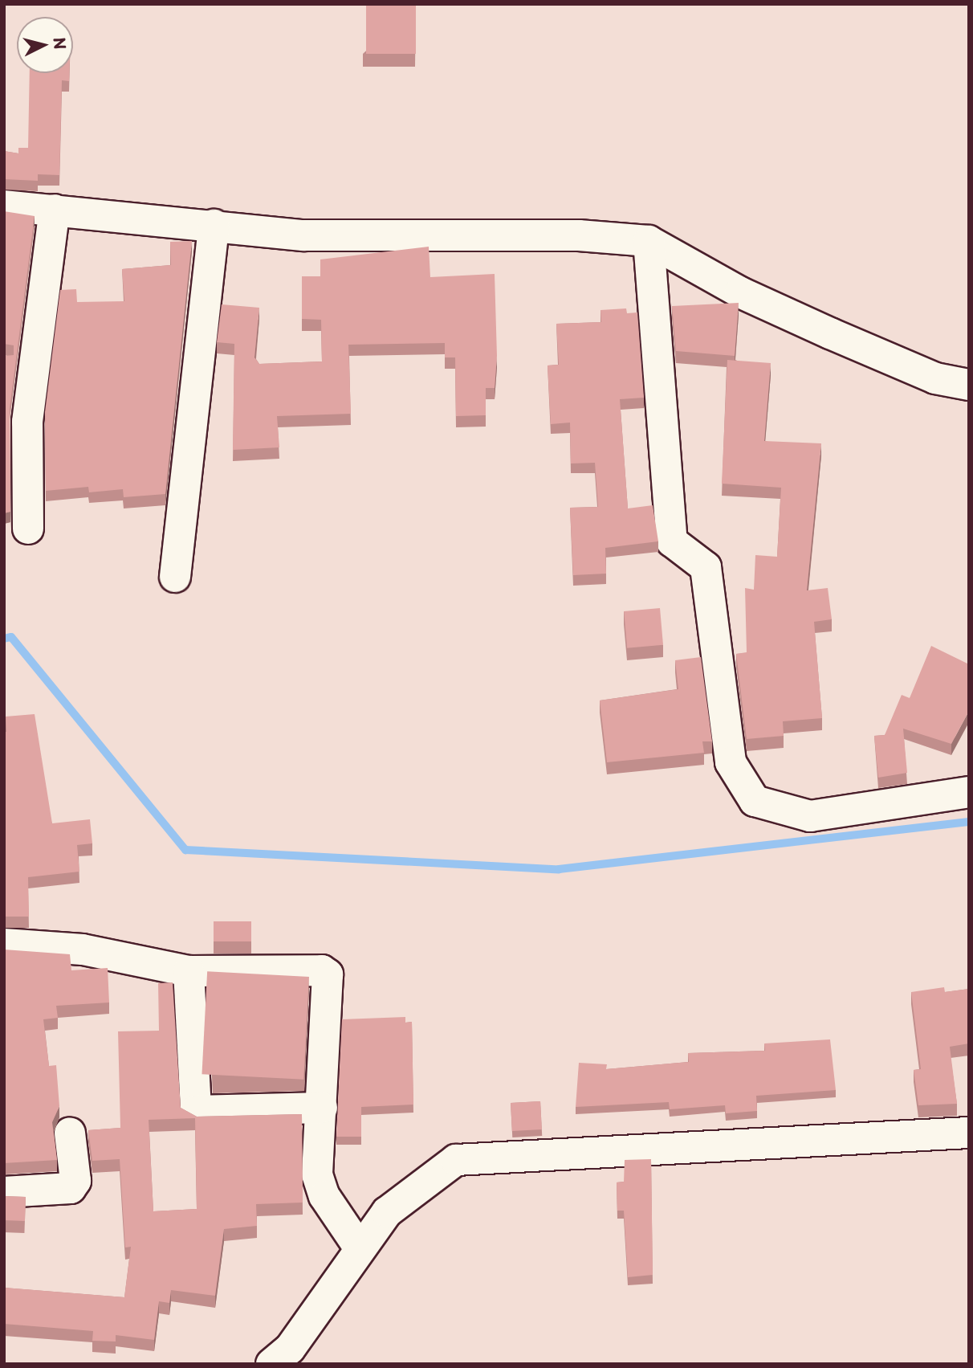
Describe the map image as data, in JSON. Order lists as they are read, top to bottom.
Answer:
{
  "north": "right"
}
